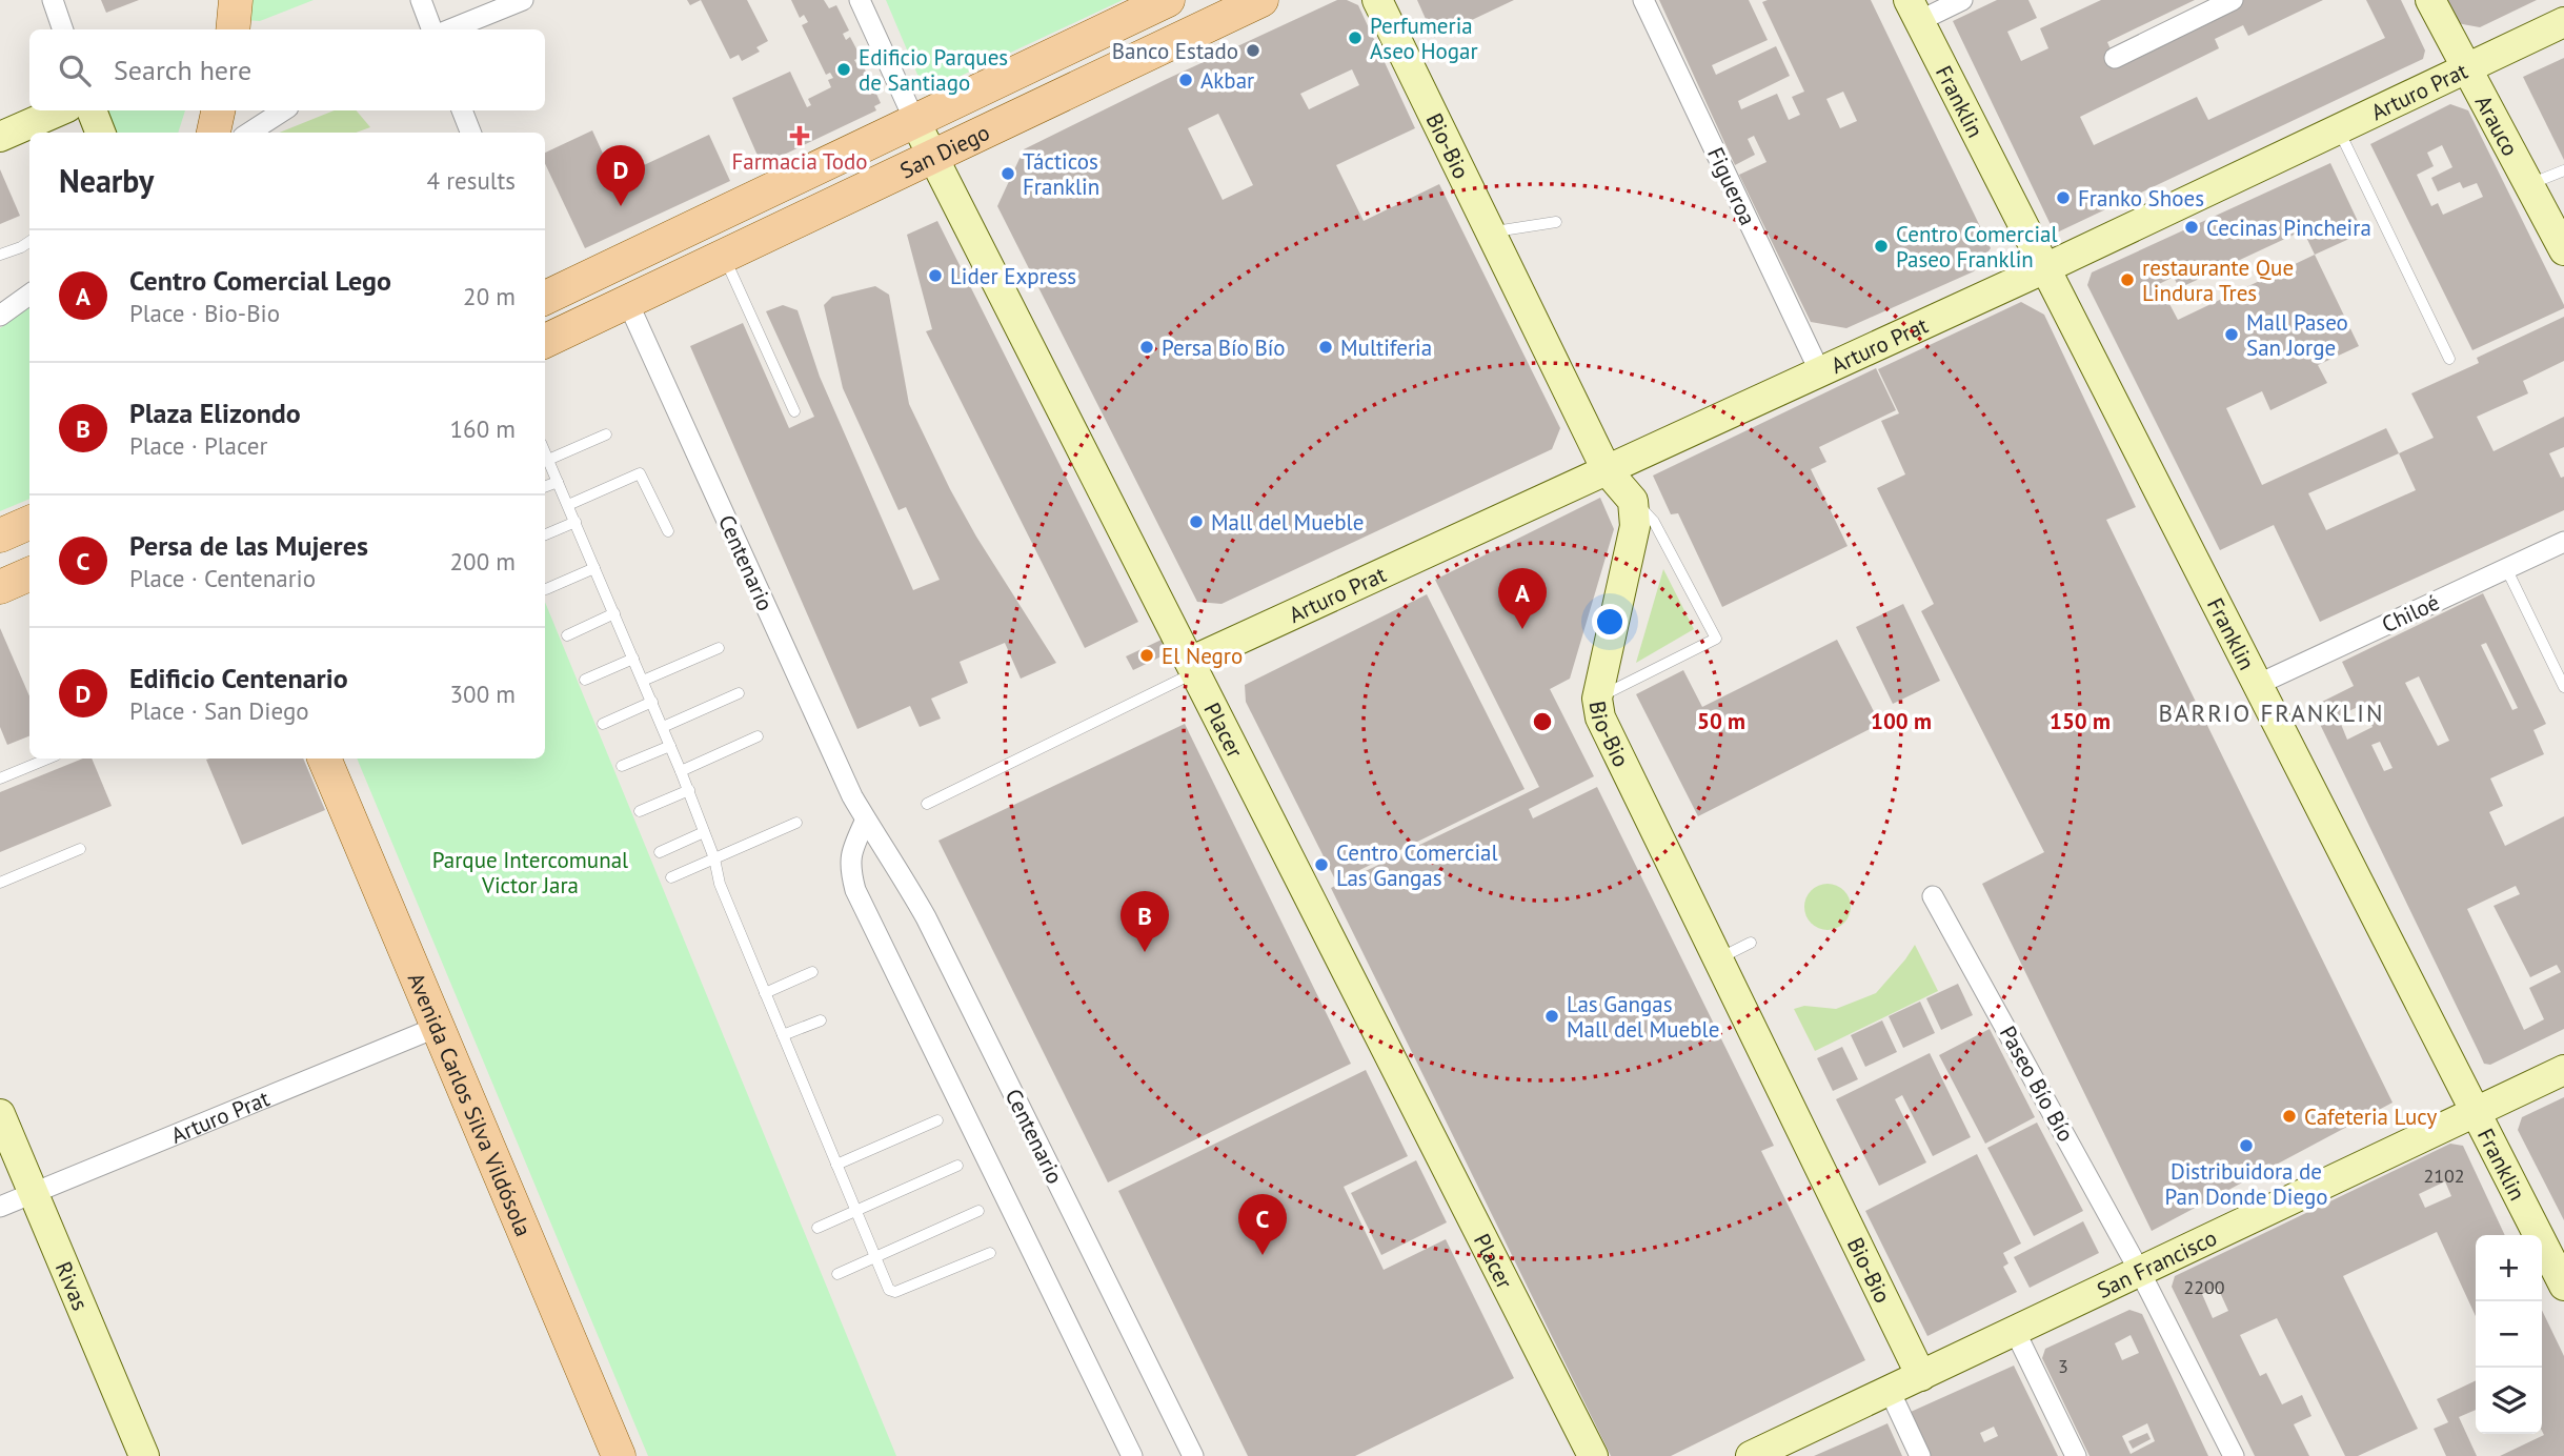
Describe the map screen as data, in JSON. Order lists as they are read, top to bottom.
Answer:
{
  "streets": {
    "main road": ["San Diego", "Avenida Carlos Silva Vildósola"],
    "street": [
      "Arturo Prat",
      "Franklin",
      "Arauco",
      "Bio-Bio",
      "Figueroa",
      "Centenario",
      "Chiloé",
      "Placer",
      "Paseo Bío Bío",
      "San Francisco",
      "Rivas"
    ]
  },
  "crossings": [
    ["Arturo Prat", "Franklin"],
    ["Arturo Prat", "Arauco"],
    ["Arturo Prat", "Bio-Bio"],
    ["Arturo Prat", "Figueroa"],
    ["Arturo Prat", "Placer"],
    ["Arturo Prat", "Avenida Carlos Silva Vildósola"],
    ["Arturo Prat", "Rivas"],
    ["Franklin", "Chiloé"],
    ["Franklin", "San Francisco"],
    ["Bio-Bio", "San Francisco"],
    ["San Diego", "Centenario"],
    ["San Diego", "Placer"],
    ["Paseo Bío Bío", "San Francisco"]
  ],
  "districts": ["BARRIO FRANKLIN"],
  "parks": ["Parque Intercomunal Victor Jara"],
  "places": {
    "other": [
      "Perfumeria Aseo Hogar",
      "Banco Estado",
      "Edificio Parques de Santiago",
      "Akbar",
      "Tácticos Franklin",
      "Franko Shoes",
      "Cecinas Pincheira",
      "Centro Comercial Paseo Franklin",
      "Lider Express",
      "restaurante Que Lindura Tres",
      "Mall Paseo San Jorge",
      "Persa Bío Bío",
      "Multiferia",
      "Mall del Mueble",
      "El Negro",
      "Centro Comercial Las Gangas",
      "Las Gangas Mall del Mueble",
      "Cafeteria Lucy",
      "Distribuidora de Pan Donde Diego"
    ],
    "health": ["Farmacia Todo"]
  },
  "house_numbers": ["2102", "2200", "3"],
  "page": {
    "search": "Search here",
    "heading": ["Nearby", "4 results"],
    "pins": [
      "D",
      "A",
      "B",
      "C"
    ],
    "list": [
      {
        "mark": "A",
        "name": "Centro Comercial Lego",
        "note": "Place · Bio-Bio",
        "value": "20 m"
      },
      {
        "mark": "B",
        "name": "Plaza Elizondo",
        "note": "Place · Placer",
        "value": "160 m"
      },
      {
        "mark": "C",
        "name": "Persa de las Mujeres",
        "note": "Place · Centenario",
        "value": "200 m"
      },
      {
        "mark": "D",
        "name": "Edificio Centenario",
        "note": "Place · San Diego",
        "value": "300 m"
      }
    ],
    "map_buttons": ["+", "−"]
  },
  "rings": ["50 m", "100 m", "150 m"]
}
